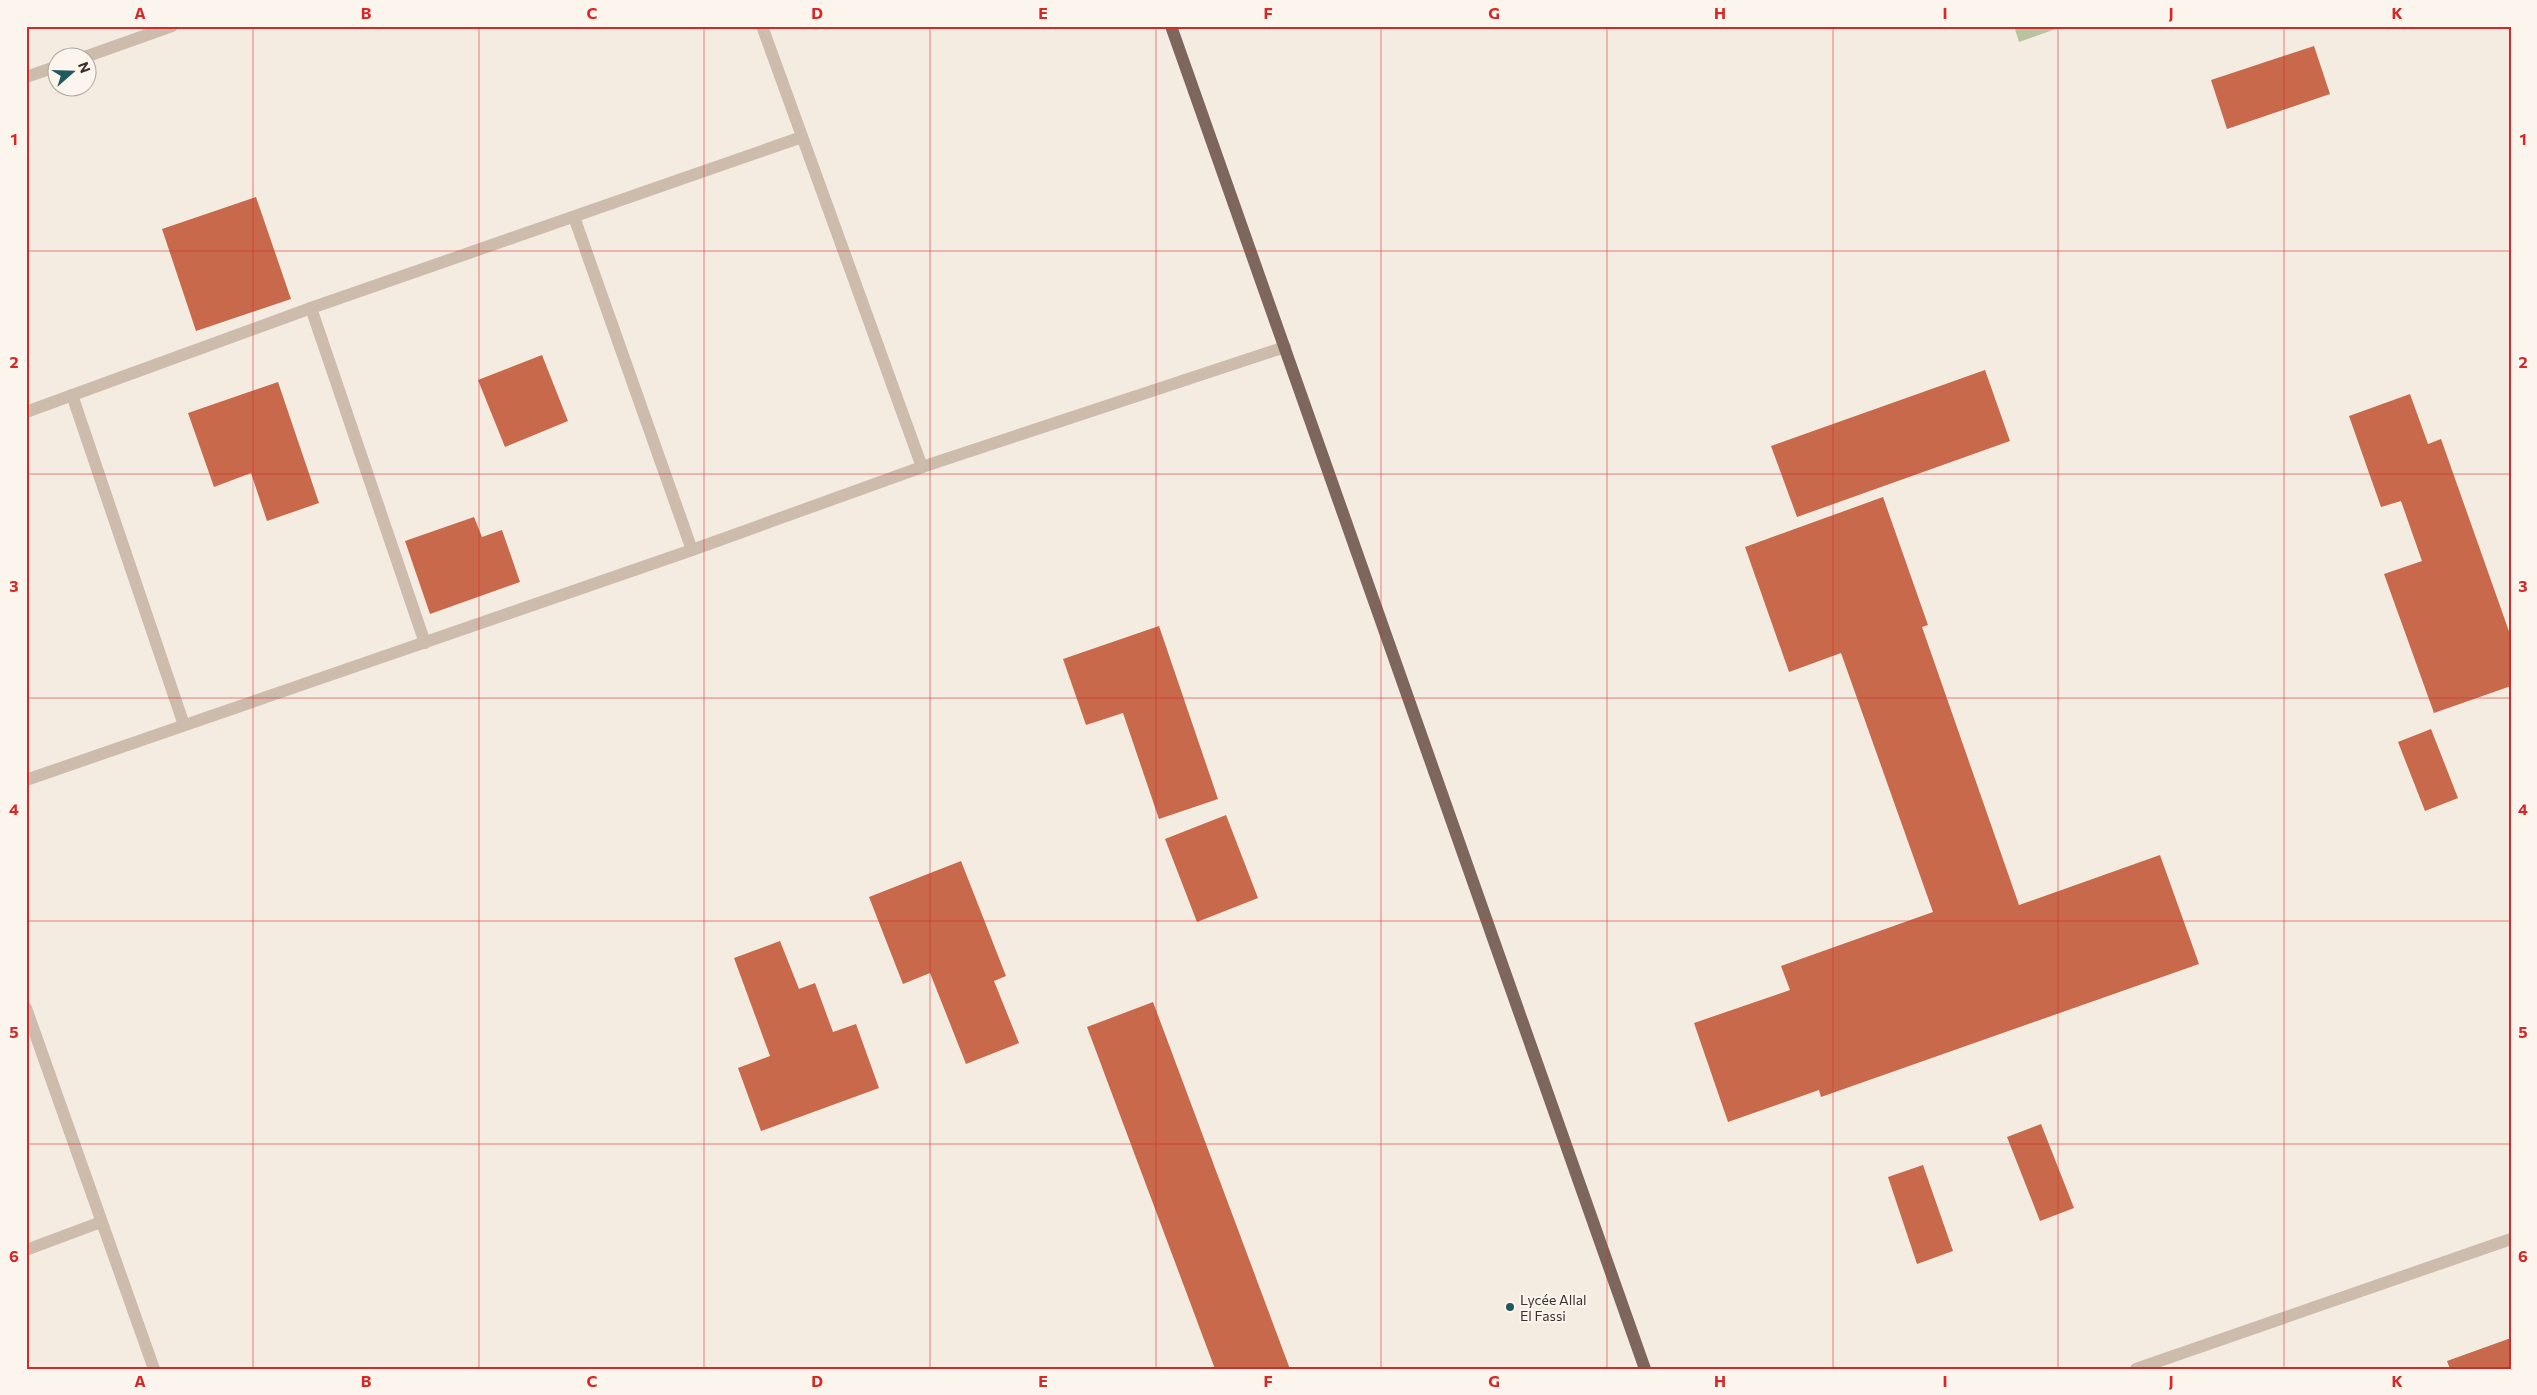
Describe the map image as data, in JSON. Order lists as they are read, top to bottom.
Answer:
{
  "places": ["Lycée Allal El Fassi"],
  "north": "right",
  "grid": {
    "columns": [
      "A",
      "B",
      "C",
      "D",
      "E",
      "F",
      "G",
      "H",
      "I",
      "J",
      "K"
    ],
    "rows": [
      "1",
      "2",
      "3",
      "4",
      "5",
      "6"
    ]
  }
}
